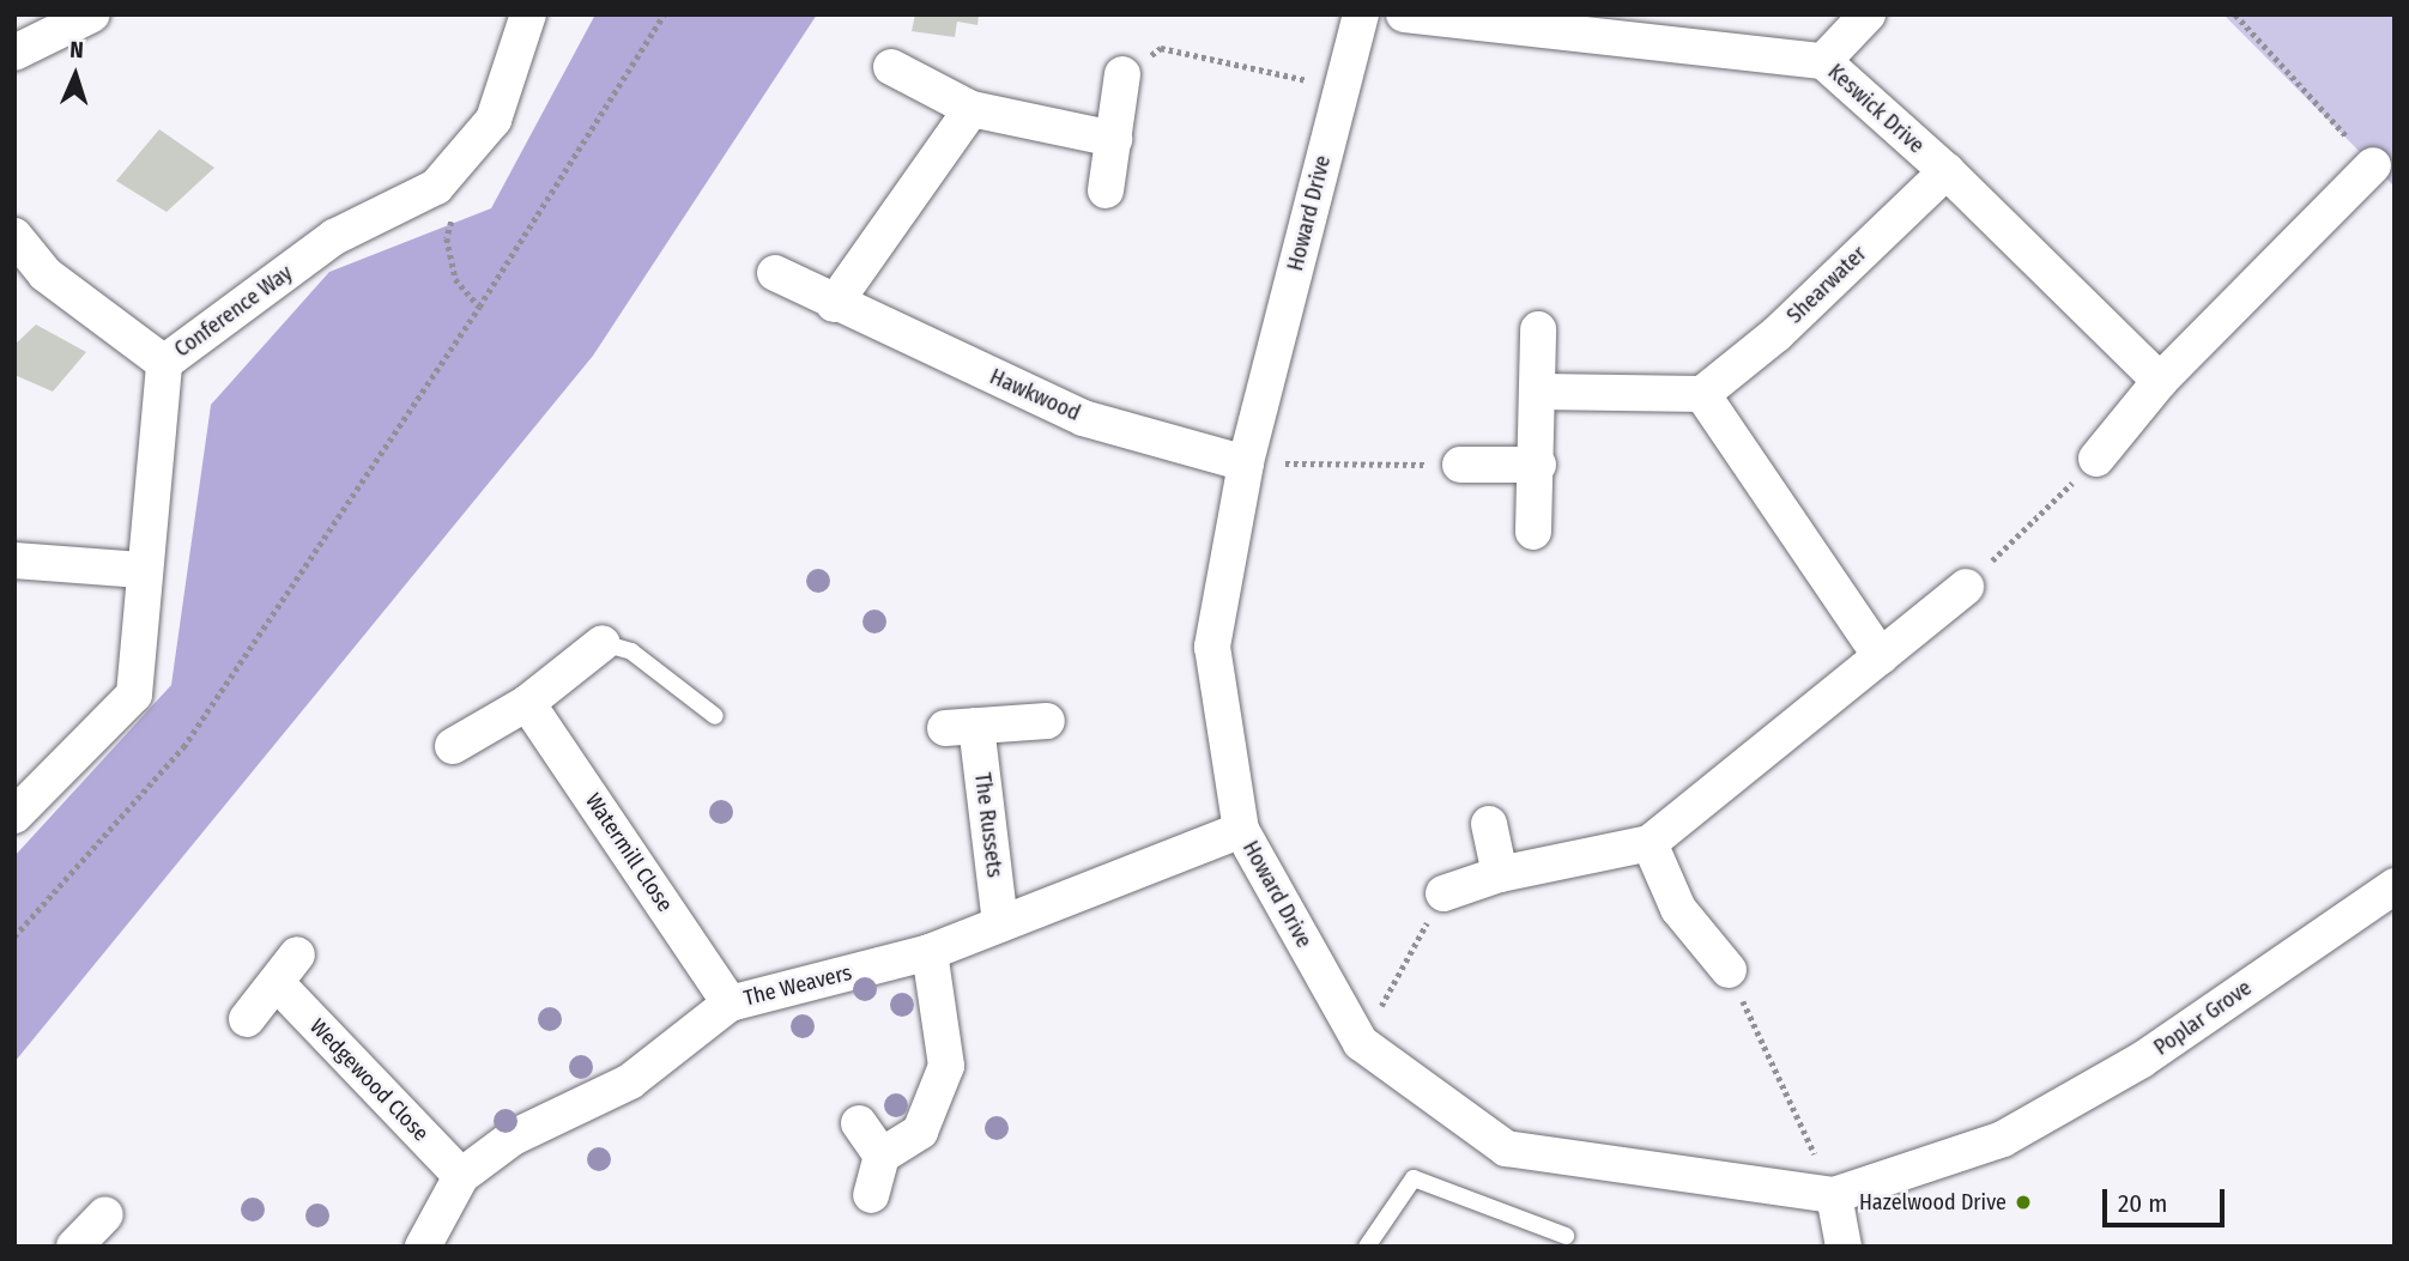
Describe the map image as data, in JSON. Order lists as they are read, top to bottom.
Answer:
{
  "streets": {
    "street": [
      "Keswick Drive",
      "Howard Drive",
      "Shearwater",
      "Conference Way",
      "Hawkwood",
      "The Russets",
      "Watermill Close",
      "The Weavers",
      "Poplar Grove",
      "Wedgewood Close"
    ]
  },
  "crossings": [
    ["Keswick Drive", "Shearwater"],
    ["Howard Drive", "Hawkwood"],
    ["Howard Drive", "The Weavers"],
    ["Howard Drive", "Poplar Grove"],
    ["The Russets", "The Weavers"],
    ["Watermill Close", "The Weavers"],
    ["The Weavers", "Wedgewood Close"]
  ],
  "places": ["Hazelwood Drive"],
  "scale_bar": "20 m",
  "north": "top"
}
